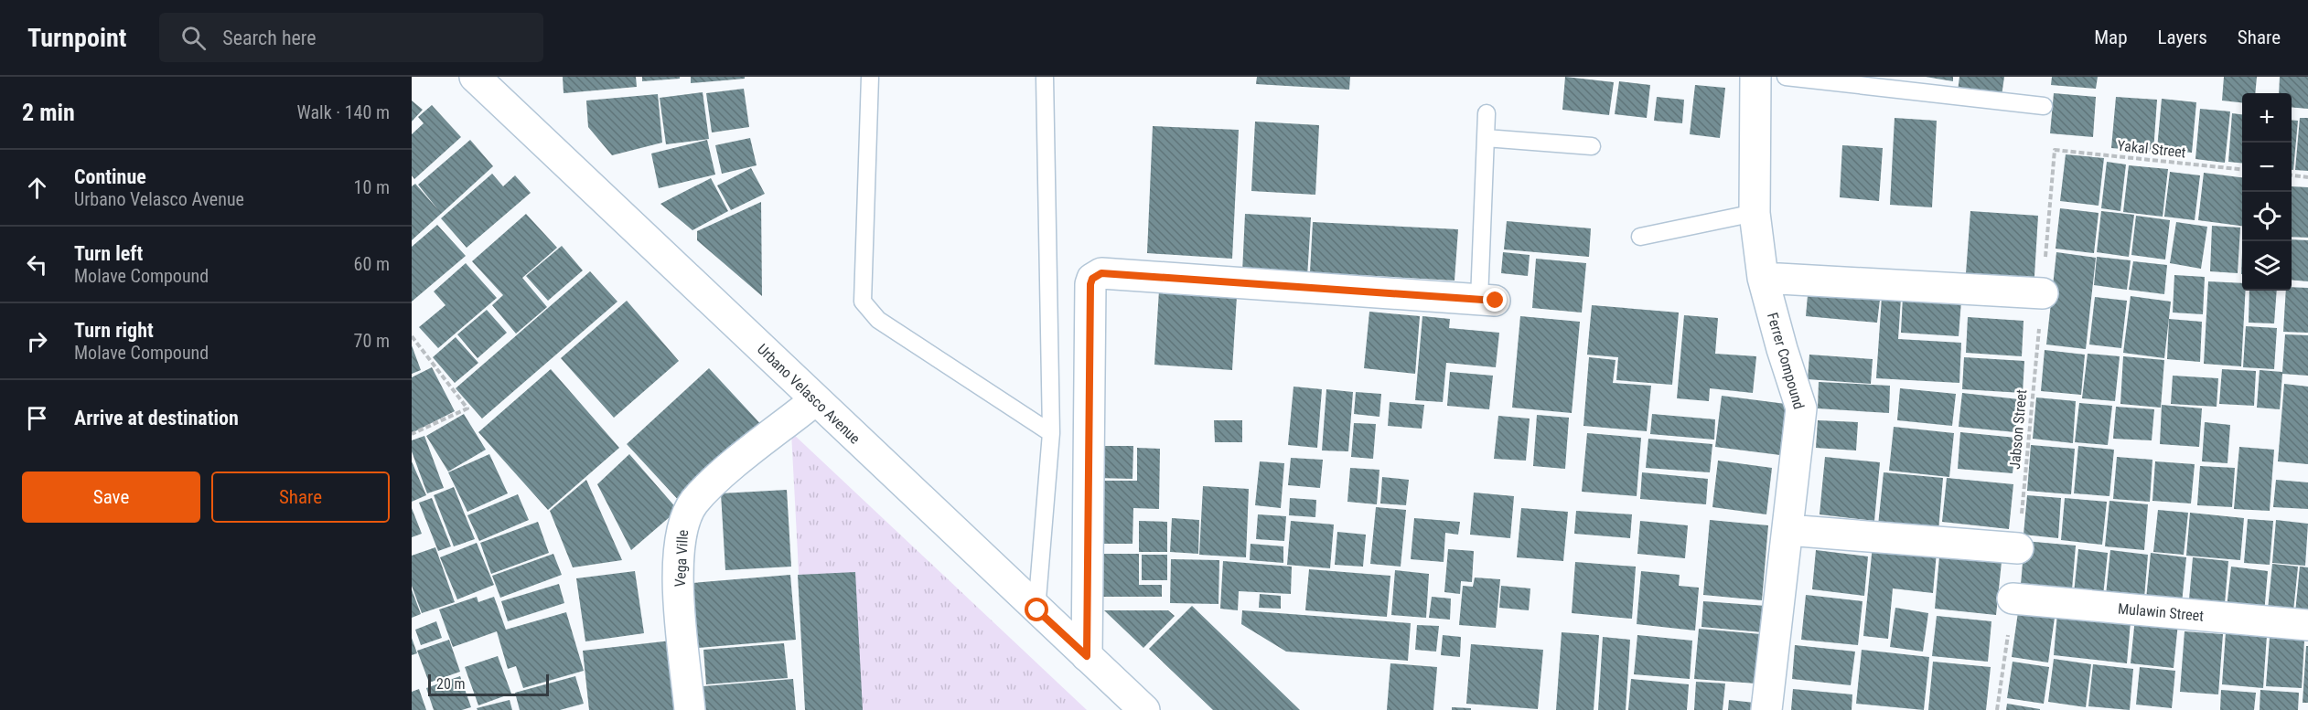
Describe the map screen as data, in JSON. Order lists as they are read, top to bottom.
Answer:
{
  "streets": {
    "street": [
      "Ferrer Compound",
      "Urbano Velasco Avenue",
      "Vega Ville",
      "Mulawin Street"
    ],
    "path": ["Yakal Street", "Jabson Street"]
  },
  "crossings": [
    ["Yakal Street", "Jabson Street"],
    ["Urbano Velasco Avenue", "Vega Ville"]
  ],
  "scale_bar": "20 m",
  "page": {
    "header": "Turnpoint",
    "search": "Search here",
    "nav": ["Map", "Layers", "Share"],
    "heading": ["2 min", "Walk · 140 m"],
    "map_buttons": ["+", "−"],
    "list": [
      ["Continue", "Urbano Velasco Avenue", "10 m"],
      ["Turn left", "Molave Compound", "60 m"],
      ["Turn right", "Molave Compound", "70 m"],
      "Arrive at destination"
    ],
    "buttons": ["Save", "Share"],
    "scale": "20 m"
  }
}
